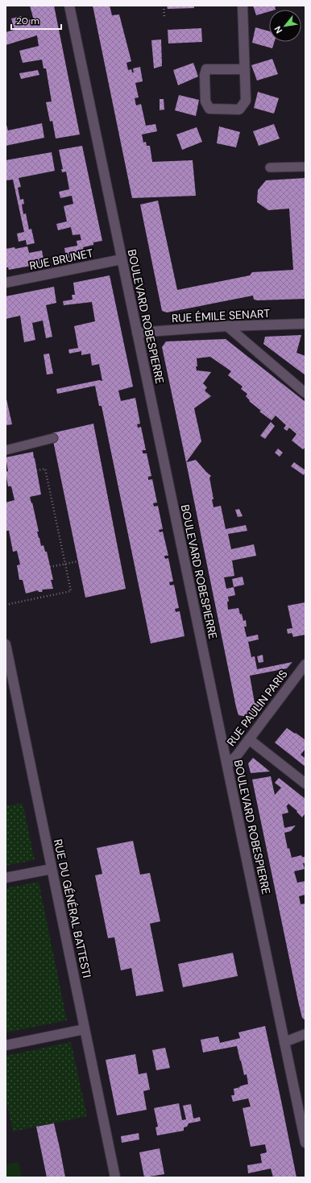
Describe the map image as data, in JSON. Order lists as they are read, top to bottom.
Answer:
{
  "streets": {
    "street": [
      "RUE BRUNET",
      "RUE ÉMILE SENART",
      "BOULEVARD ROBESPIERRE",
      "RUE PAULIN PARIS",
      "RUE DU GÉNÉRAL BATTESTI"
    ]
  },
  "crossings": [
    ["RUE BRUNET", "BOULEVARD ROBESPIERRE"],
    ["RUE ÉMILE SENART", "BOULEVARD ROBESPIERRE"],
    ["BOULEVARD ROBESPIERRE", "RUE PAULIN PARIS"]
  ],
  "scale_bar": "20 m",
  "north": "bottom left"
}
